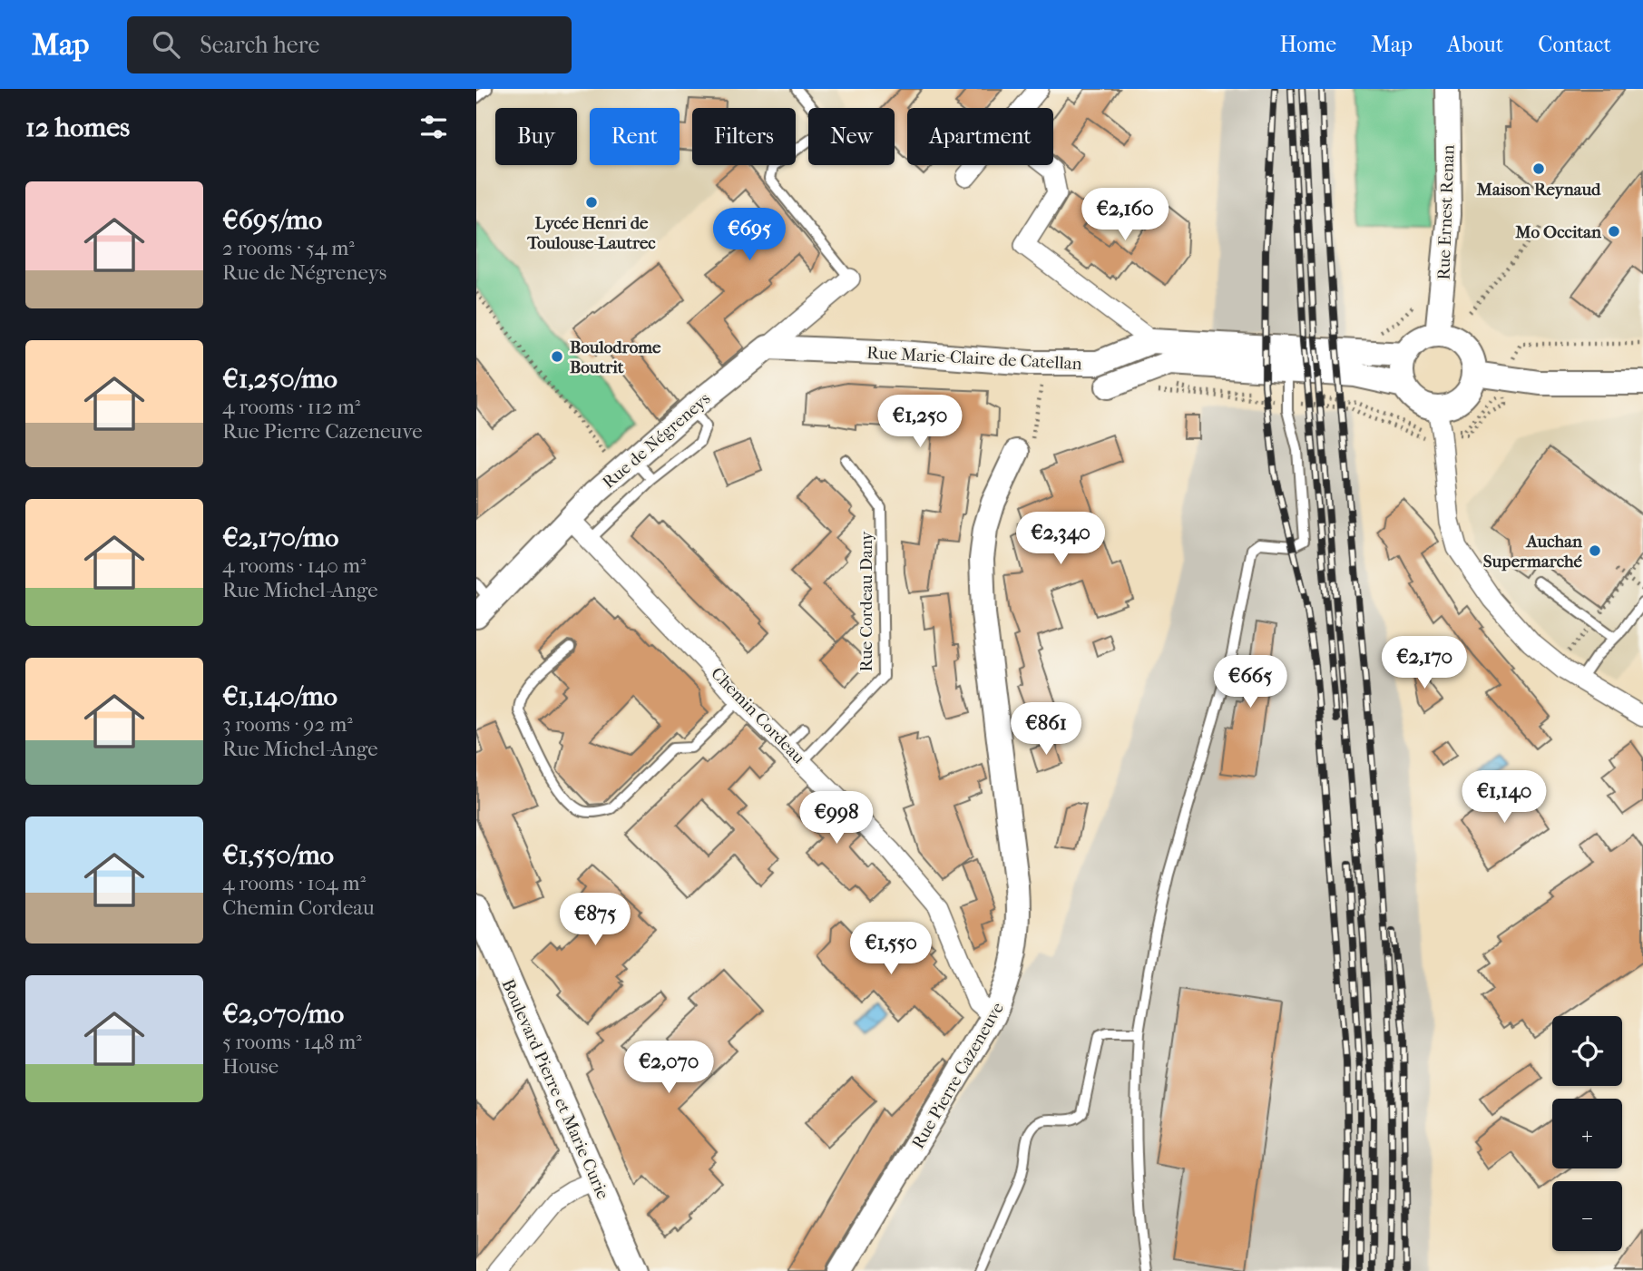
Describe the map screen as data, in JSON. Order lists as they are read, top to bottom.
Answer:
{
  "streets": {
    "main road": ["Boulevard Pierre et Marie Curie"],
    "street": [
      "Rue Ernest Renan",
      "Rue Marie-Claire de Catellan",
      "Rue de Négreneys",
      "Chemin Cordeau",
      "Rue Pierre Cazeneuve"
    ],
    "lane": ["Rue Cordeau Dany"]
  },
  "crossings": [
    ["Rue Ernest Renan", "Rue Marie-Claire de Catellan"],
    ["Rue Marie-Claire de Catellan", "Rue de Négreneys"],
    ["Rue de Négreneys", "Chemin Cordeau"],
    ["Rue Cordeau Dany", "Chemin Cordeau"],
    ["Chemin Cordeau", "Rue Pierre Cazeneuve"]
  ],
  "places": [
    "Maison Reynaud",
    "Lycée Henri de Toulouse-Lautrec",
    "Mo Occitan",
    "Boulodrome Boutrit",
    "Auchan Supermarché"
  ],
  "page": {
    "header": "Map",
    "search": "Search here",
    "nav": [
      "Home",
      "Map",
      "About",
      "Contact"
    ],
    "heading": "12 homes",
    "chip": [
      "Buy",
      "Rent",
      "Filters",
      "New",
      "Apartment"
    ],
    "list": [
      {
        "name": "€695/mo",
        "note": "2 rooms · 54 m² · Rue de Négreneys"
      },
      {
        "name": "€1,250/mo",
        "note": "4 rooms · 112 m² · Rue Pierre Cazeneuve"
      },
      {
        "name": "€2,170/mo",
        "note": "4 rooms · 140 m² · Rue Michel-Ange"
      },
      {
        "name": "€1,140/mo",
        "note": "3 rooms · 92 m² · Rue Michel-Ange"
      },
      {
        "name": "€1,550/mo",
        "note": "4 rooms · 104 m² · Chemin Cordeau"
      },
      {
        "name": "€2,070/mo",
        "note": "5 rooms · 148 m² · House"
      }
    ],
    "price": [
      "€2,160",
      "€695",
      "€1,250",
      "€2,340",
      "€2,170",
      "€665",
      "€861",
      "€1,140",
      "€998",
      "€875",
      "€1,550",
      "€2,070"
    ],
    "map_buttons": ["+", "−"]
  }
}
